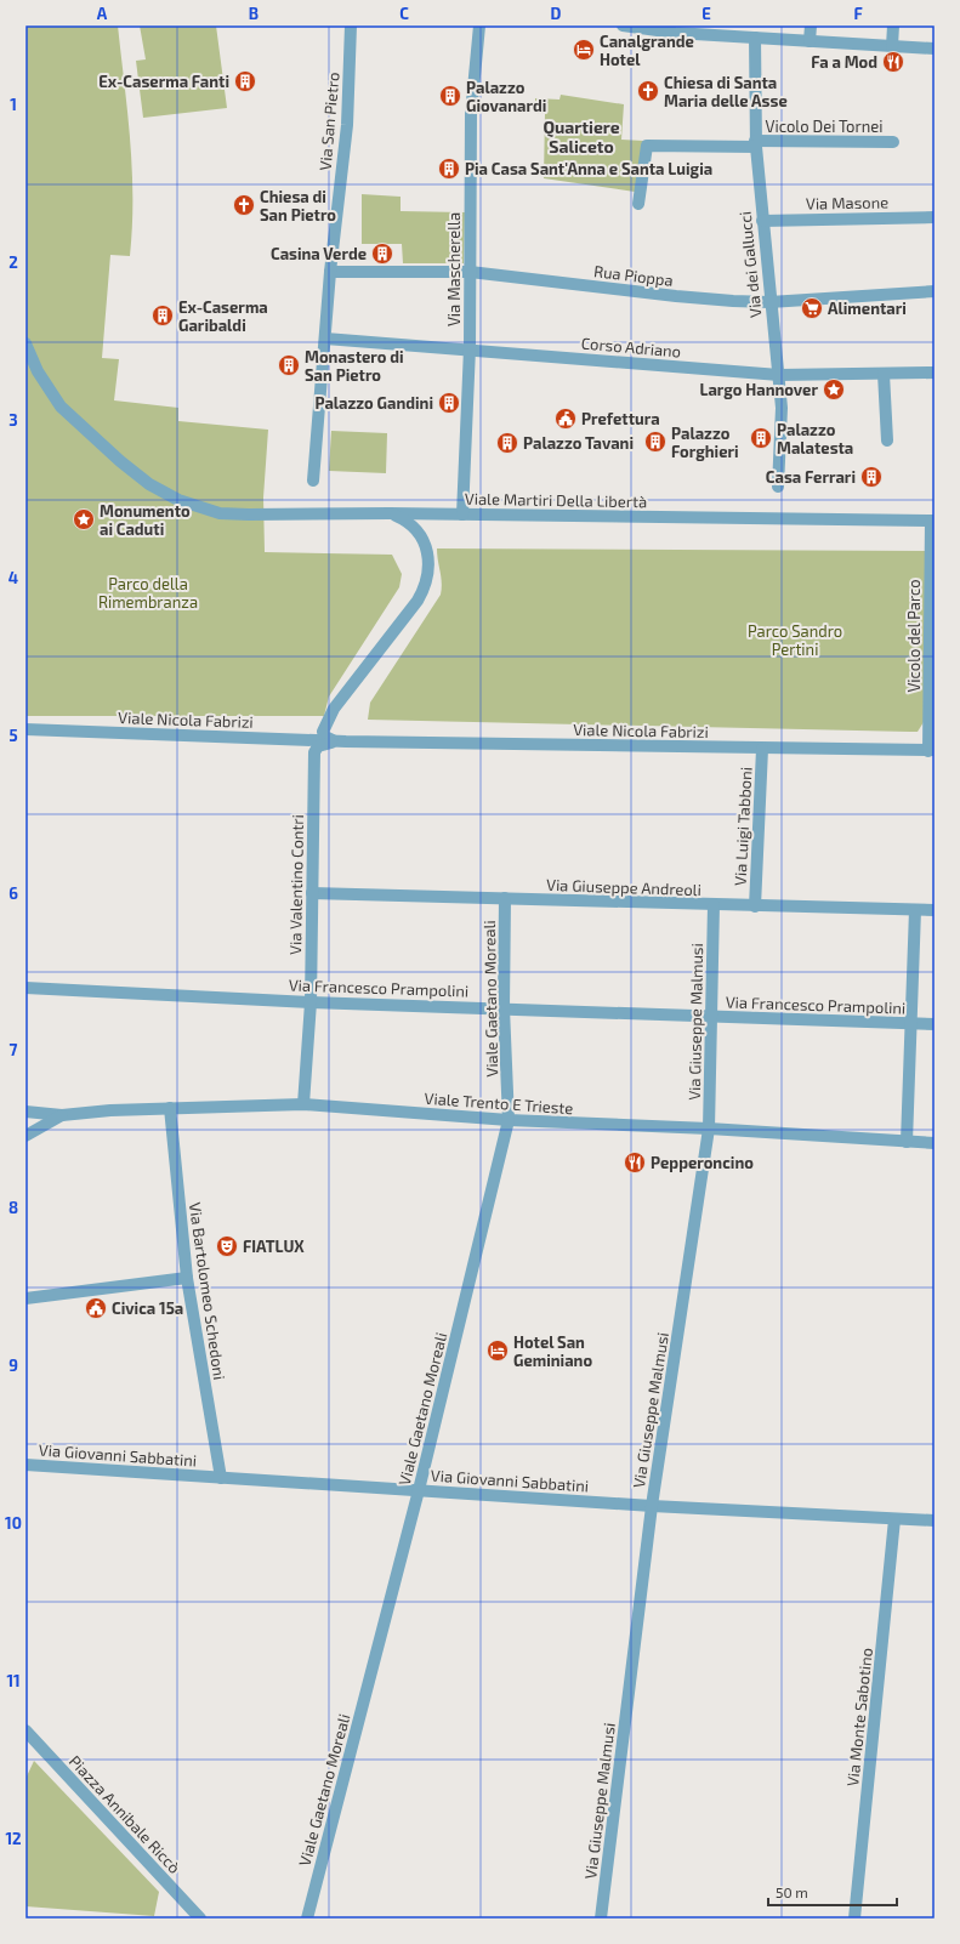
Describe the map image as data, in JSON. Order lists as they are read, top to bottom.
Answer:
{
  "streets": {
    "street": [
      "Via San Pietro",
      "Vicolo Dei Tornei",
      "Via Masone",
      "Via dei Gallucci",
      "Via Mascherella",
      "Rua Pioppa",
      "Corso Adriano",
      "Viale Martiri Della Libertà",
      "Vicolo del Parco",
      "Viale Nicola Fabrizi",
      "Via Luigi Tabboni",
      "Via Valentino Contri",
      "Via Giuseppe Andreoli",
      "Via Francesco Prampolini",
      "Viale Gaetano Moreali",
      "Via Giuseppe Malmusi",
      "Viale Trento E Trieste",
      "Via Bartolomeo Schedoni",
      "Via Giovanni Sabbatini",
      "Via Monte Sabotino",
      "Piazza Annibale Riccò"
    ]
  },
  "crossings": [
    ["Via San Pietro", "Rua Pioppa"],
    ["Via San Pietro", "Corso Adriano"],
    ["Vicolo Dei Tornei", "Via dei Gallucci"],
    ["Via Masone", "Via dei Gallucci"],
    ["Via dei Gallucci", "Rua Pioppa"],
    ["Via dei Gallucci", "Corso Adriano"],
    ["Via Mascherella", "Rua Pioppa"],
    ["Via Mascherella", "Corso Adriano"],
    ["Via Mascherella", "Viale Martiri Della Libertà"],
    ["Viale Martiri Della Libertà", "Vicolo del Parco"],
    ["Vicolo del Parco", "Viale Nicola Fabrizi"],
    ["Viale Nicola Fabrizi", "Via Luigi Tabboni"],
    ["Viale Nicola Fabrizi", "Via Valentino Contri"],
    ["Via Luigi Tabboni", "Via Giuseppe Andreoli"],
    ["Via Valentino Contri", "Via Giuseppe Andreoli"],
    ["Via Valentino Contri", "Via Francesco Prampolini"],
    ["Via Valentino Contri", "Viale Trento E Trieste"],
    ["Via Giuseppe Andreoli", "Viale Gaetano Moreali"],
    ["Via Giuseppe Andreoli", "Via Giuseppe Malmusi"],
    ["Via Francesco Prampolini", "Viale Gaetano Moreali"],
    ["Via Francesco Prampolini", "Via Giuseppe Malmusi"],
    ["Viale Gaetano Moreali", "Viale Trento E Trieste"],
    ["Viale Gaetano Moreali", "Via Giovanni Sabbatini"],
    ["Via Giuseppe Malmusi", "Viale Trento E Trieste"],
    ["Via Giuseppe Malmusi", "Via Giovanni Sabbatini"],
    ["Viale Trento E Trieste", "Via Bartolomeo Schedoni"],
    ["Via Bartolomeo Schedoni", "Via Giovanni Sabbatini"],
    ["Via Giovanni Sabbatini", "Via Monte Sabotino"]
  ],
  "districts": ["Quartiere Saliceto"],
  "parks": ["Parco della Rimembranza", "Parco Sandro Pertini"],
  "places": {
    "hotel": ["Canalgrande Hotel", "Hotel San Geminiano"],
    "restaurant": ["Fa a Mod", "Pepperoncino"],
    "building": [
      "Ex-Caserma Fanti",
      "Palazzo Giovanardi",
      "Pia Casa Sant'Anna e Santa Luigia",
      "Casina Verde",
      "Ex-Caserma Garibaldi",
      "Monastero di San Pietro",
      "Palazzo Gandini",
      "Palazzo Malatesta",
      "Palazzo Forghieri",
      "Palazzo Tavani",
      "Casa Ferrari"
    ],
    "church": ["Chiesa di Santa Maria delle Asse", "Chiesa di San Pietro"],
    "supermarket": ["Alimentari"],
    "place": ["Largo Hannover", "Monumento ai Caduti"],
    "public building": ["Prefettura", "Civica 15a"],
    "theatre": ["FIATLUX"]
  },
  "scale_bar": "50 m",
  "grid": {
    "columns": [
      "A",
      "B",
      "C",
      "D",
      "E",
      "F"
    ],
    "rows": [
      "1",
      "2",
      "3",
      "4",
      "5",
      "6",
      "7",
      "8",
      "9",
      "10",
      "11",
      "12"
    ]
  }
}
